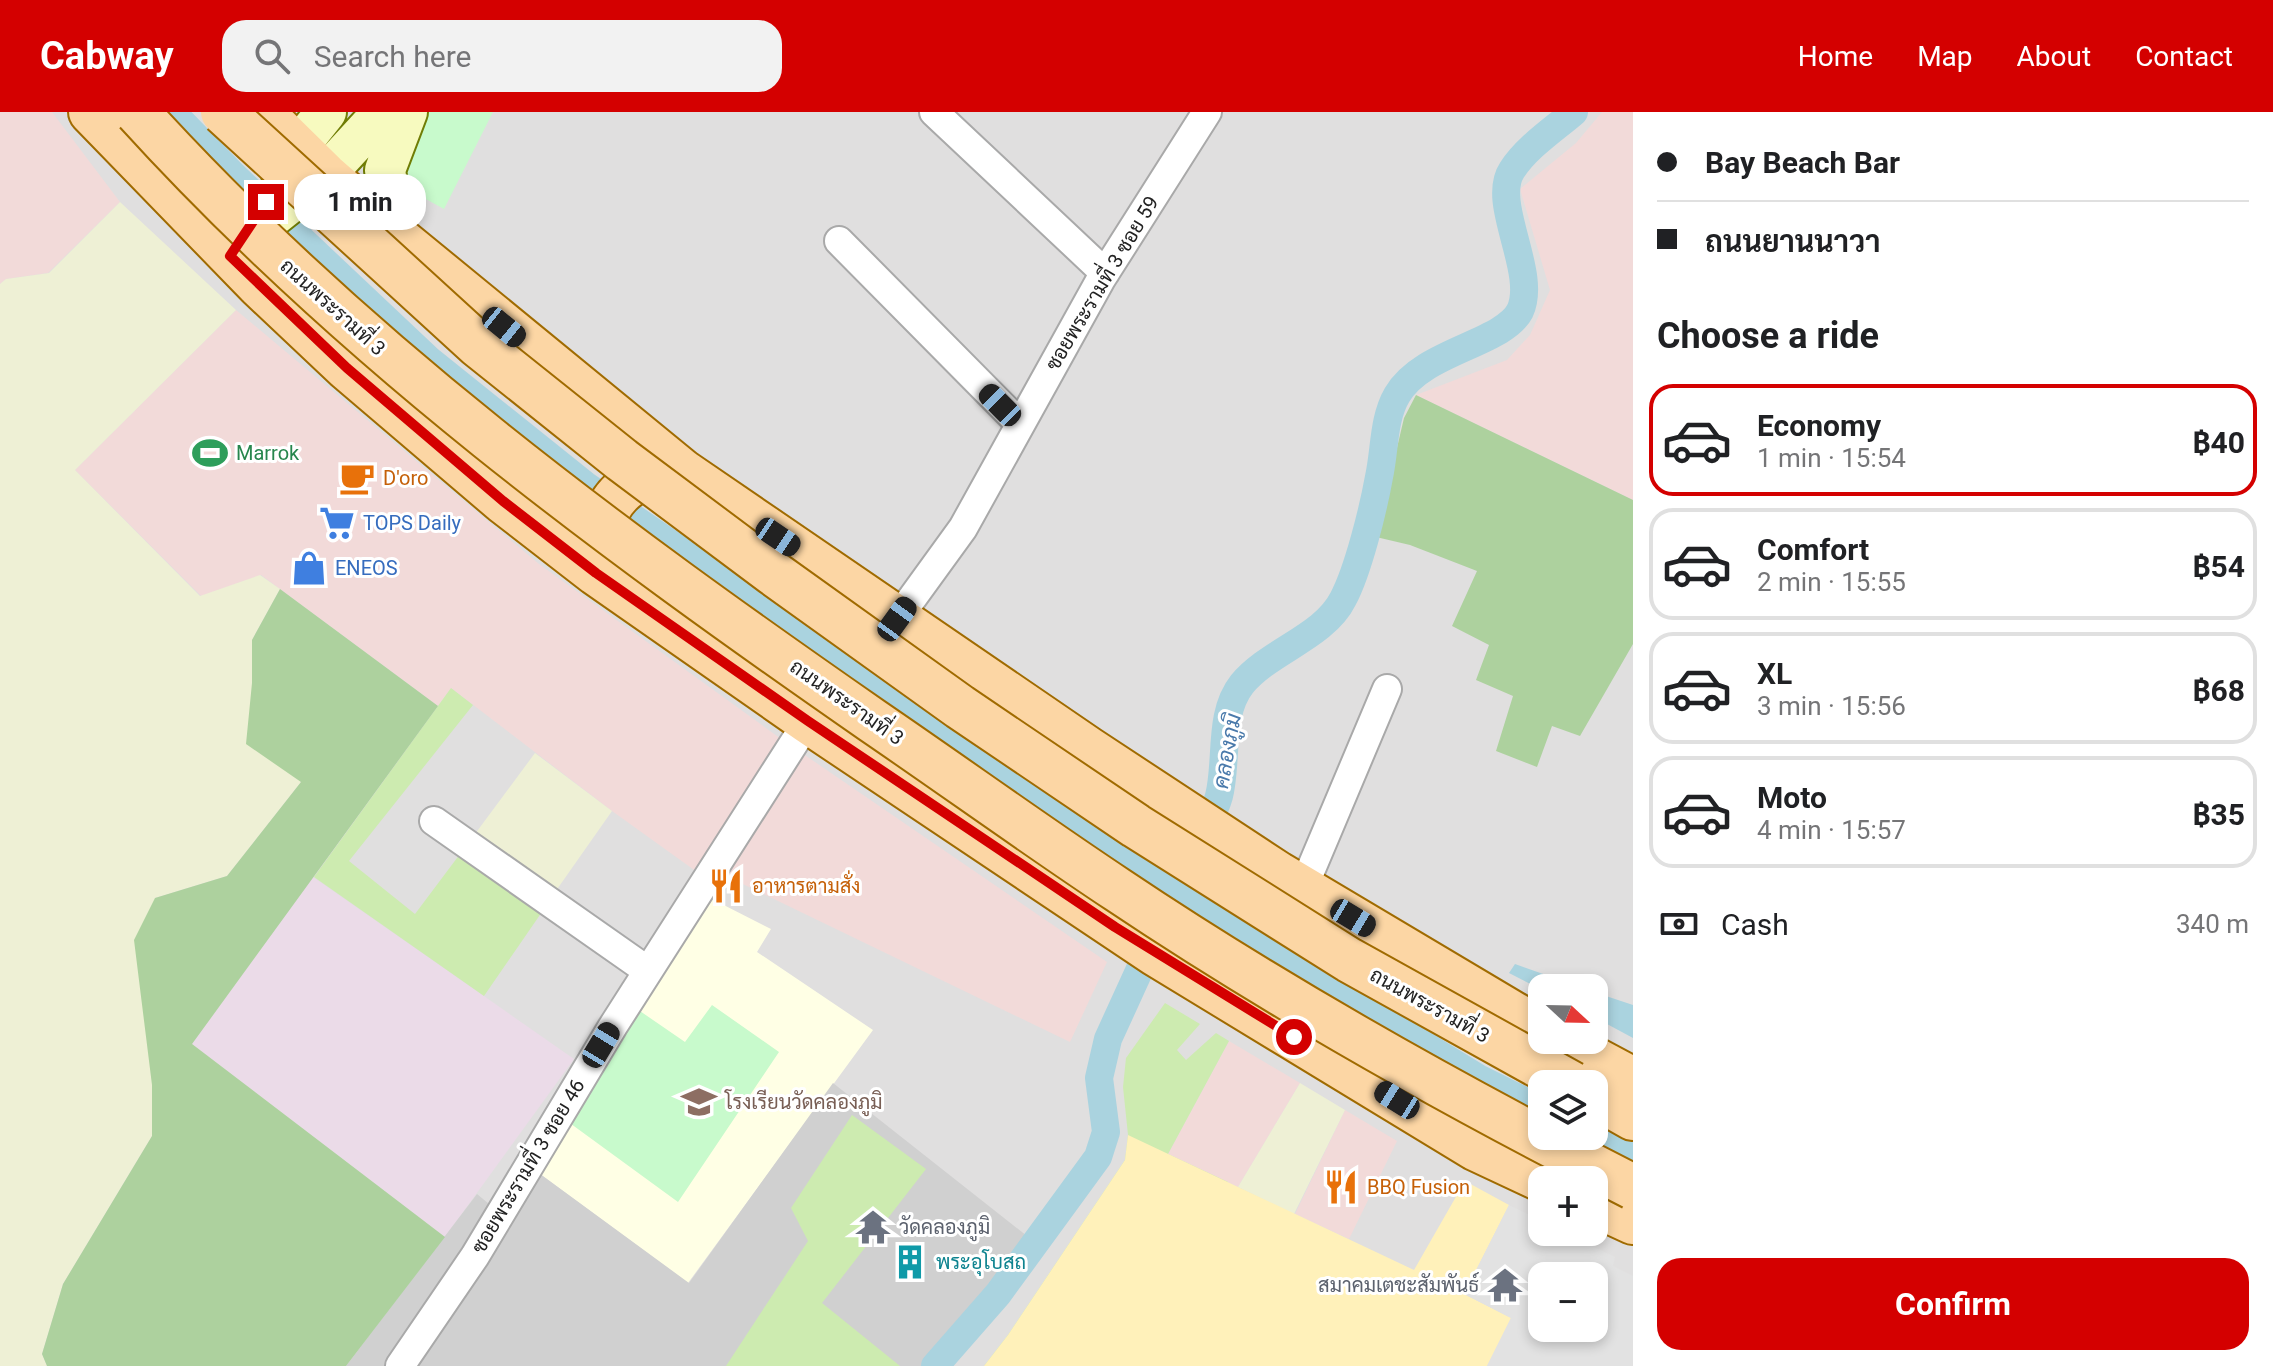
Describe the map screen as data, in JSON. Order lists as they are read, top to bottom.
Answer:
{
  "streets": {
    "main road": ["ถนนพระรามที่ 3"],
    "street": ["ซอยพระรามที่ 3 ซอย 59", "ซอยพระรามที่ 3 ซอย 46"]
  },
  "crossings": [
    ["ซอยพระรามที่ 3 ซอย 59", "ถนนพระรามที่ 3"],
    ["ถนนพระรามที่ 3", "ซอยพระรามที่ 3 ซอย 46"]
  ],
  "water": ["คลองภูมิ"],
  "places": {
    "sports": ["Marrok"],
    "cafe": ["D'oro"],
    "supermarket": ["TOPS Daily"],
    "shop": ["ENEOS"],
    "restaurant": ["อาหารตามสั่ง", "BBQ Fusion"],
    "school or university": ["โรงเรียนวัดคลองภูมิ"],
    "temple": ["วัดคลองภูมิ", "สมาคมเตชะสัมพันธ์"],
    "building": ["พระอุโบสถ"]
  },
  "north": "right",
  "page": {
    "header": "Cabway",
    "search": "Search here",
    "nav": [
      "Home",
      "Map",
      "About",
      "Contact"
    ],
    "banner": ["Bay Beach Bar", "ถนนยานนาวา"],
    "bubble": "1 min",
    "heading": "Choose a ride",
    "list": [
      {
        "name": "Economy",
        "note": "1 min · 15:54",
        "value": "฿40"
      },
      {
        "name": "Comfort",
        "note": "2 min · 15:55",
        "value": "฿54"
      },
      {
        "name": "XL",
        "note": "3 min · 15:56",
        "value": "฿68"
      },
      {
        "name": "Moto",
        "note": "4 min · 15:57",
        "value": "฿35"
      }
    ],
    "pay": ["Cash", "340 m"],
    "map_buttons": ["+", "−"],
    "buttons": "Confirm"
  }
}
